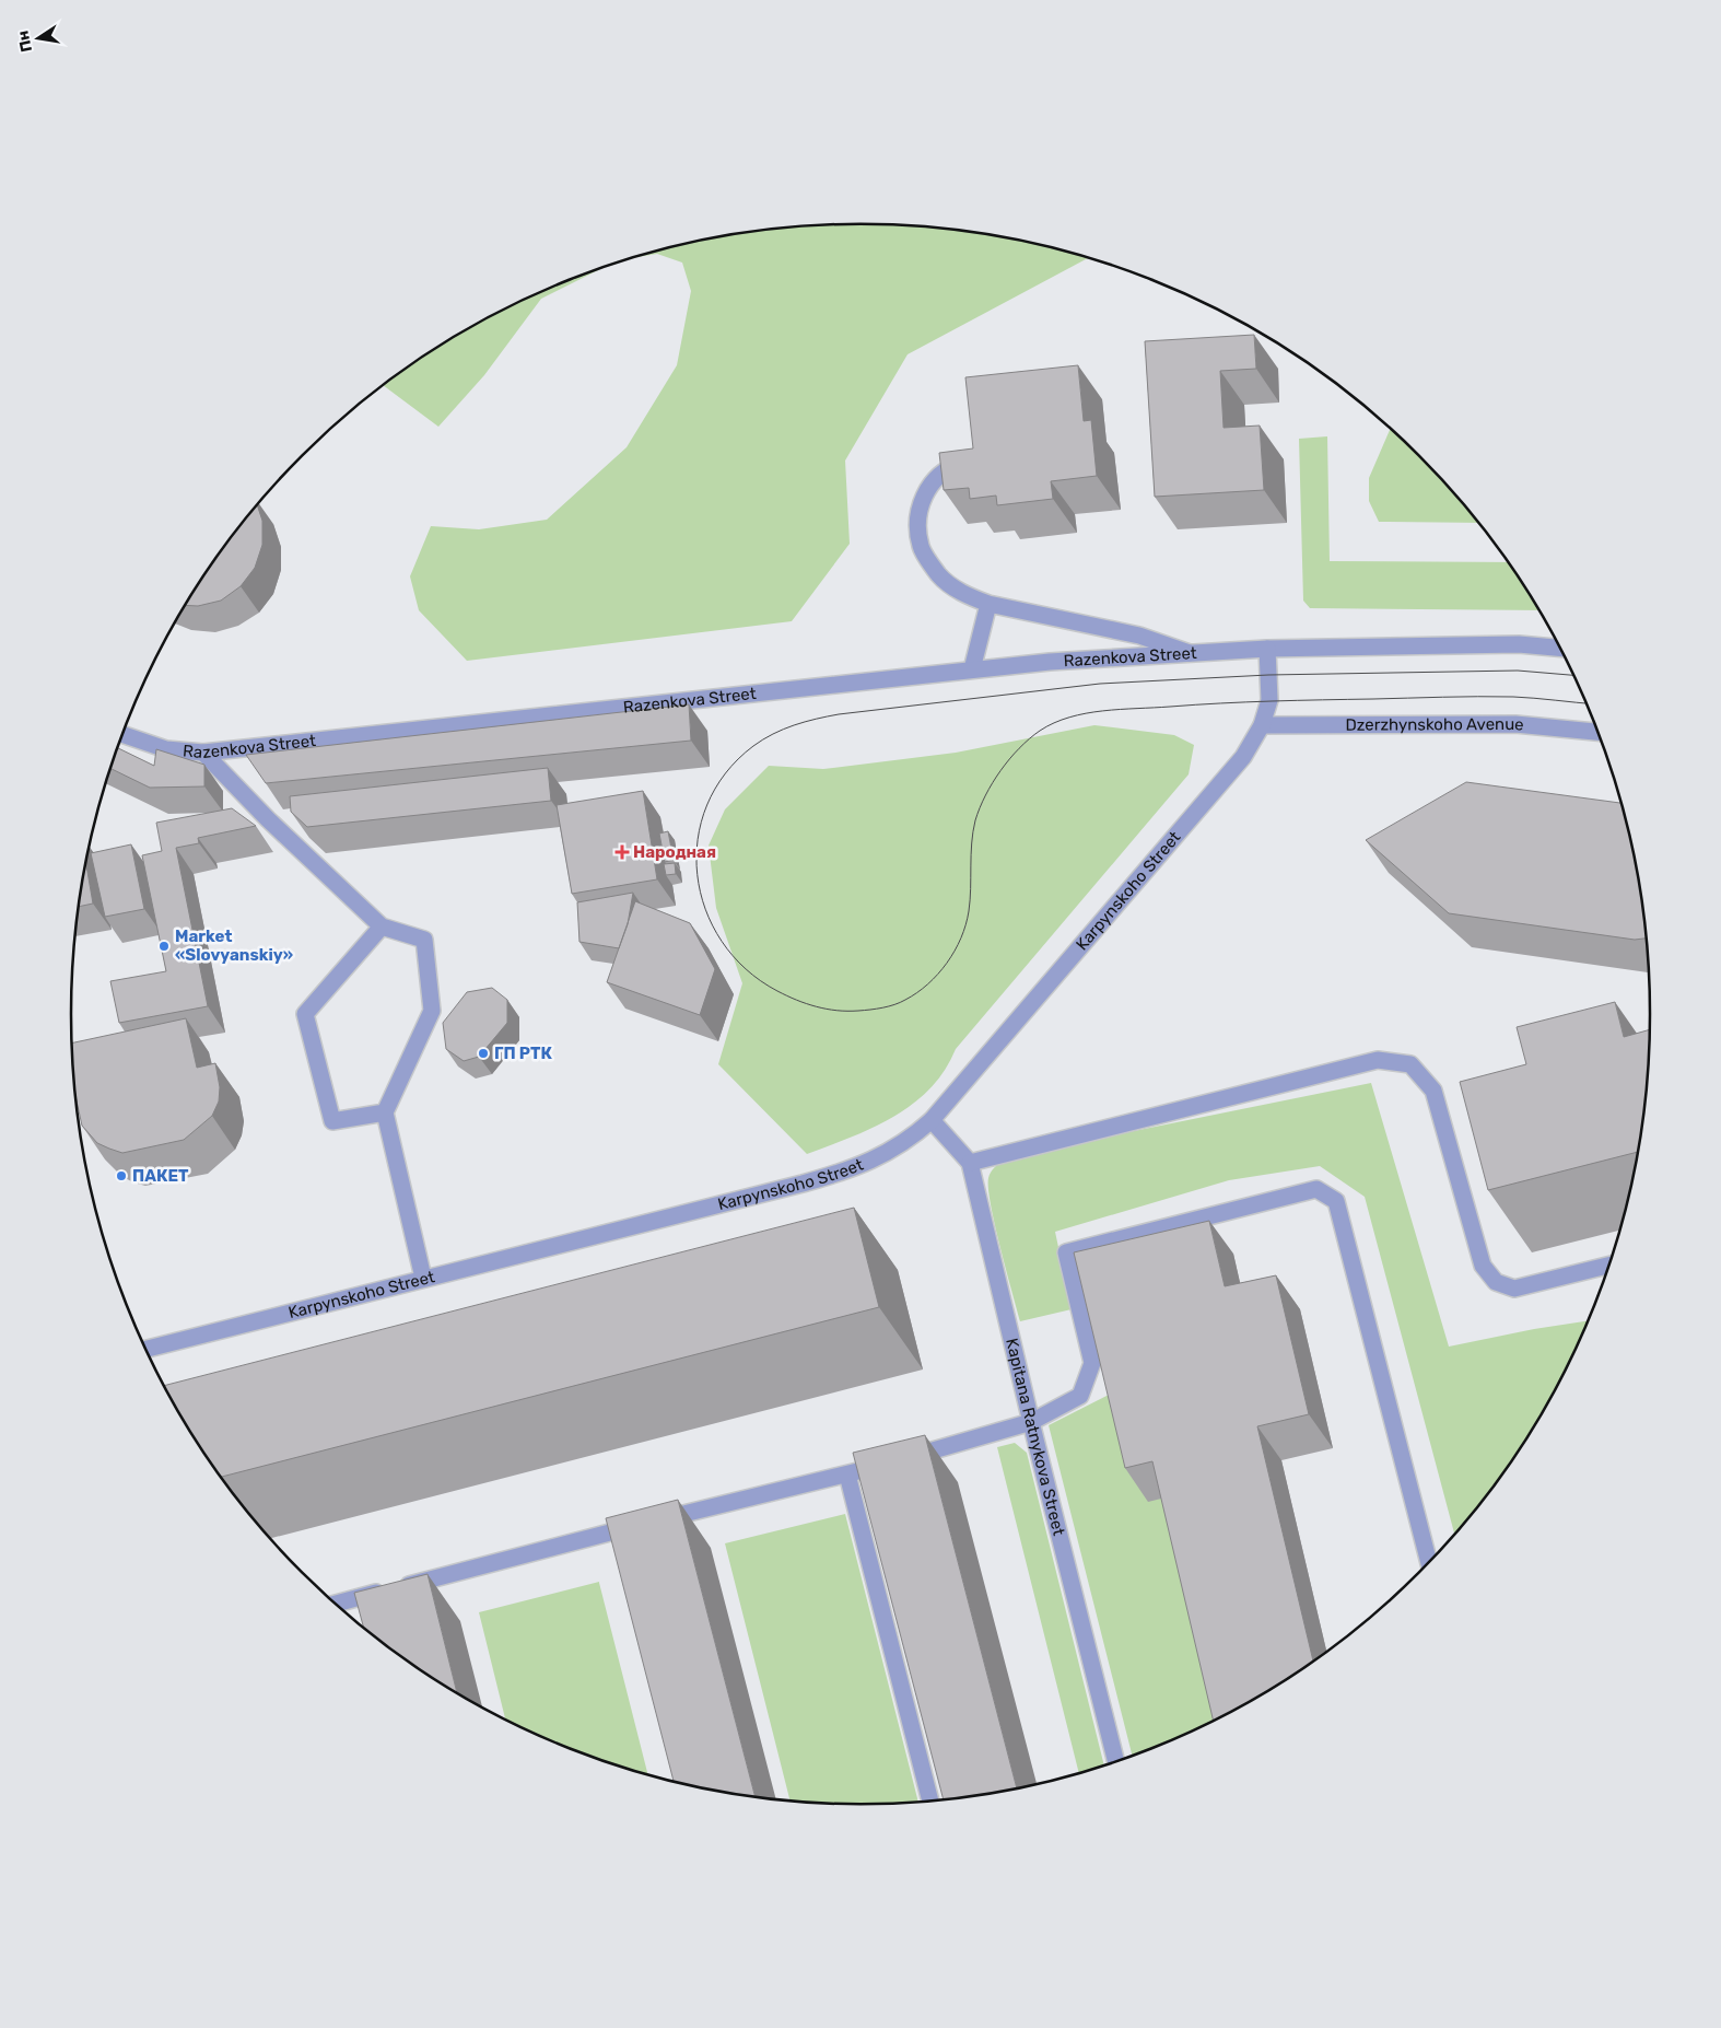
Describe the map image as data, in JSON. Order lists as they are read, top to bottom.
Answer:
{
  "streets": {
    "street": [
      "Razenkova Street",
      "Dzerzhynskoho Avenue",
      "Karpynskoho Street",
      "Kapitana Ratnykova Street"
    ]
  },
  "crossings": [
    ["Razenkova Street", "Karpynskoho Street"],
    ["Dzerzhynskoho Avenue", "Karpynskoho Street"],
    ["Karpynskoho Street", "Kapitana Ratnykova Street"]
  ],
  "places": {
    "health": ["Народная"],
    "other": ["Market «Slovyanskiy»", "ГП РТК", "ПАКЕТ"]
  },
  "north": "left"
}
